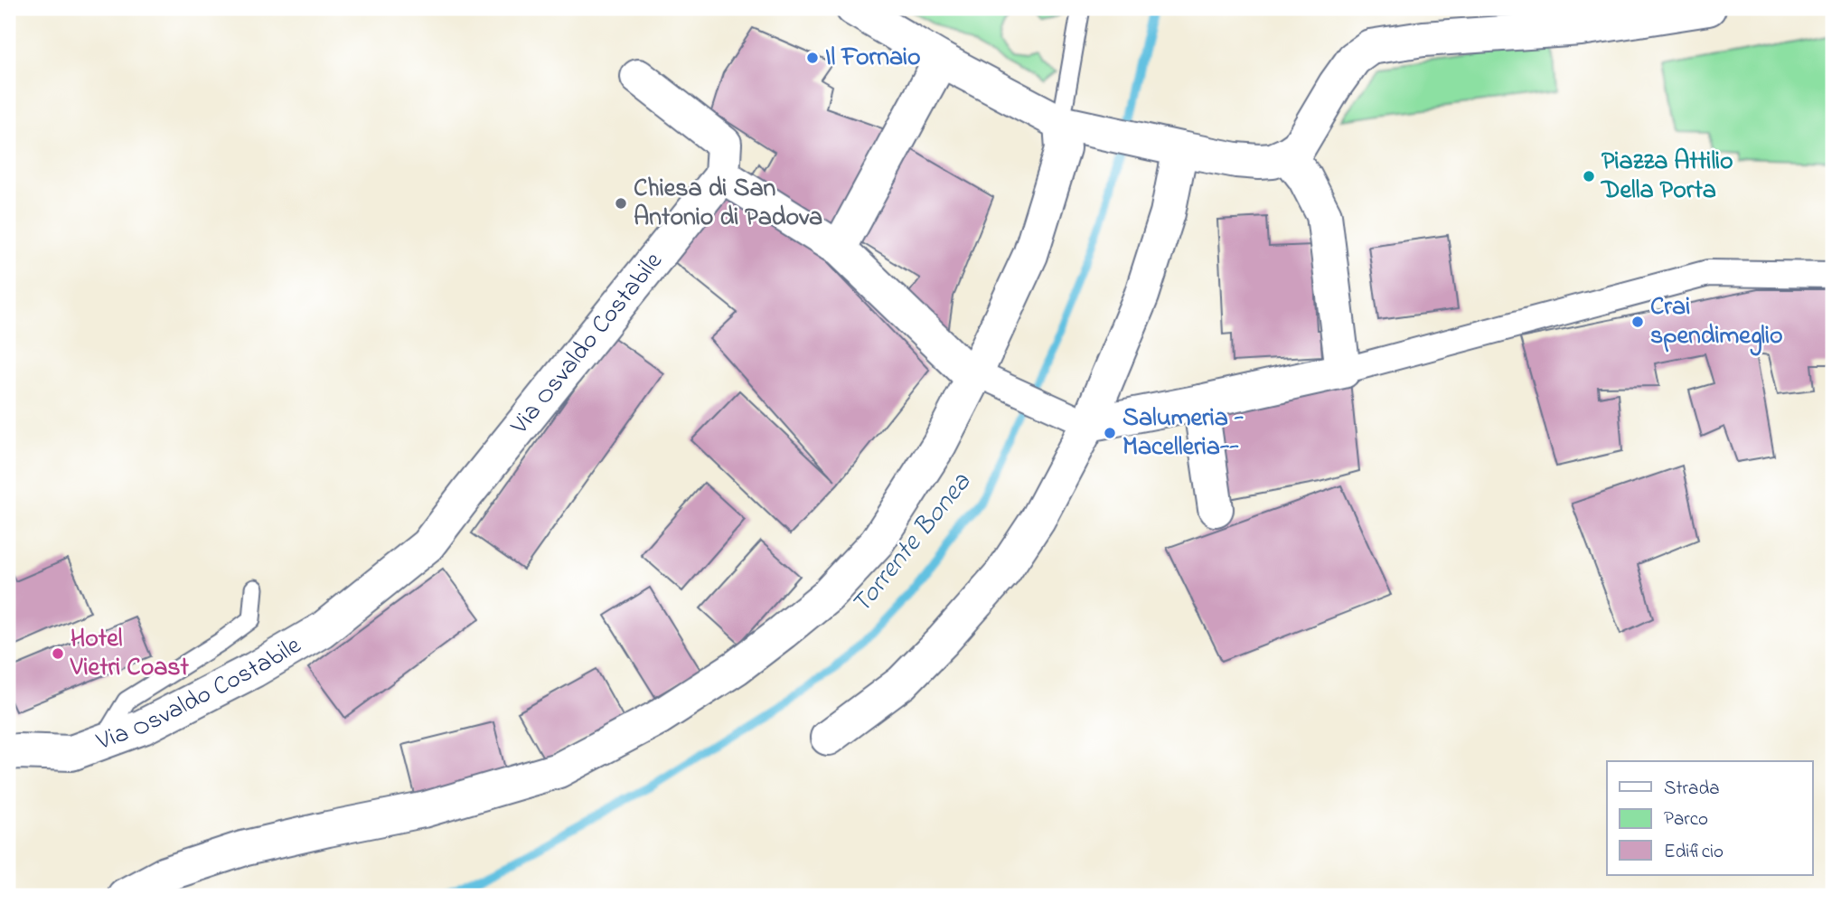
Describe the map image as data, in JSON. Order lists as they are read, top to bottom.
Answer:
{
  "streets": {
    "street": ["Via Osvaldo Costabile"]
  },
  "water": ["Torrente Bonea"],
  "places": [
    "Il Fornaio",
    "Piazza Attilio Della Porta",
    "Chiesa di San Antonio di Padova",
    "Crai spendimeglio",
    "Salumeria - Macelleria--",
    "Hotel Vietri Coast"
  ],
  "legend": ["Strada", "Parco", "Edificio"]
}
